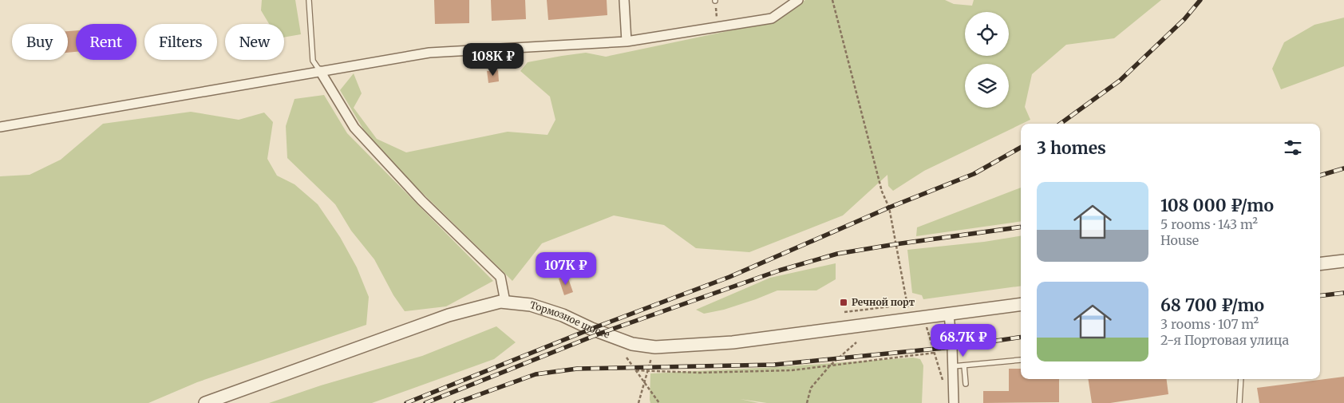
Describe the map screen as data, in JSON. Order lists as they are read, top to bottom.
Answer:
{
  "streets": {
    "street": ["Тормозное шоссе"]
  },
  "places": {
    "transit": ["Речной порт"]
  },
  "page": {
    "chip": [
      "Buy",
      "Rent",
      "Filters",
      "New"
    ],
    "price": ["108K ₽", "107K ₽", "68.7K ₽"],
    "heading": "3 homes",
    "list": [
      {
        "name": "108 000 ₽/mo",
        "note": "5 rooms · 143 m² · House"
      },
      {
        "name": "68 700 ₽/mo",
        "note": "3 rooms · 107 m² · 2-я Портовая улица"
      }
    ]
  }
}
